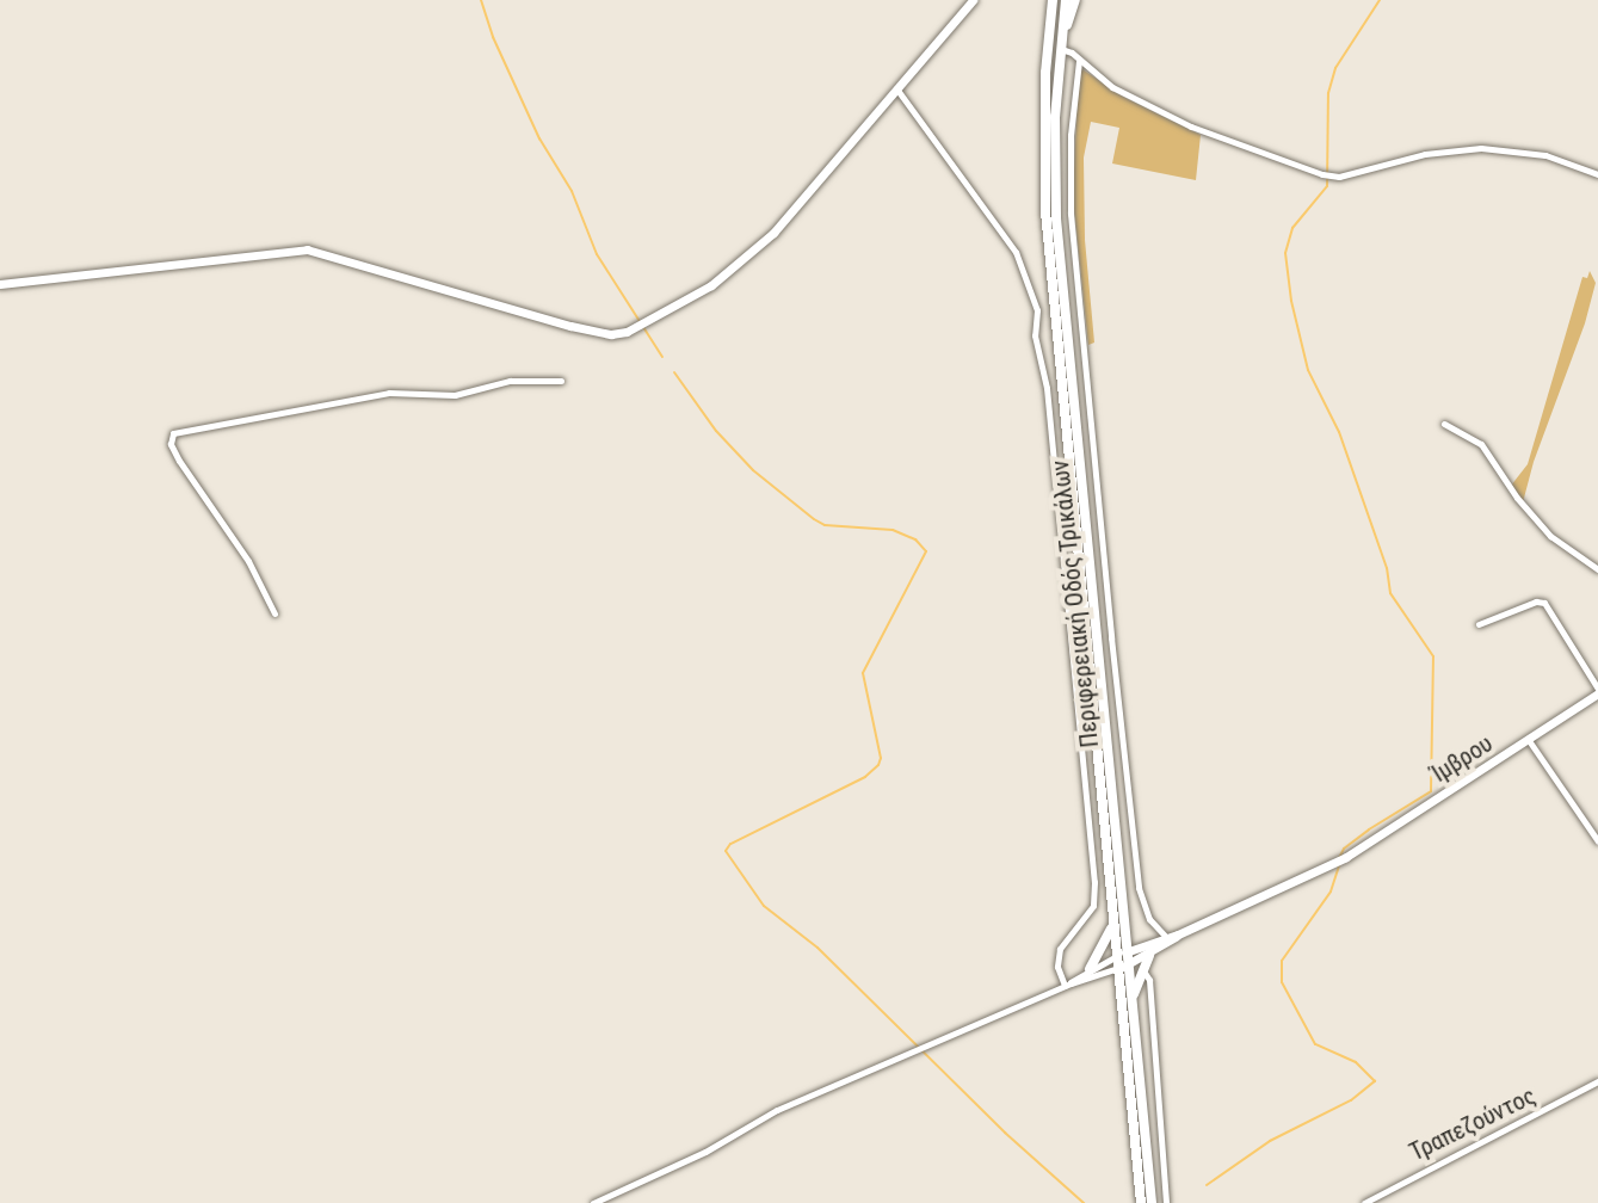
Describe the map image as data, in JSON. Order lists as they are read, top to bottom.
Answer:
{
  "streets": {
    "main road": ["Περιφερειακή Οδός Τρικάλων"],
    "street": ["Ίμβρου", "Τραπεζούντος"]
  }
}
